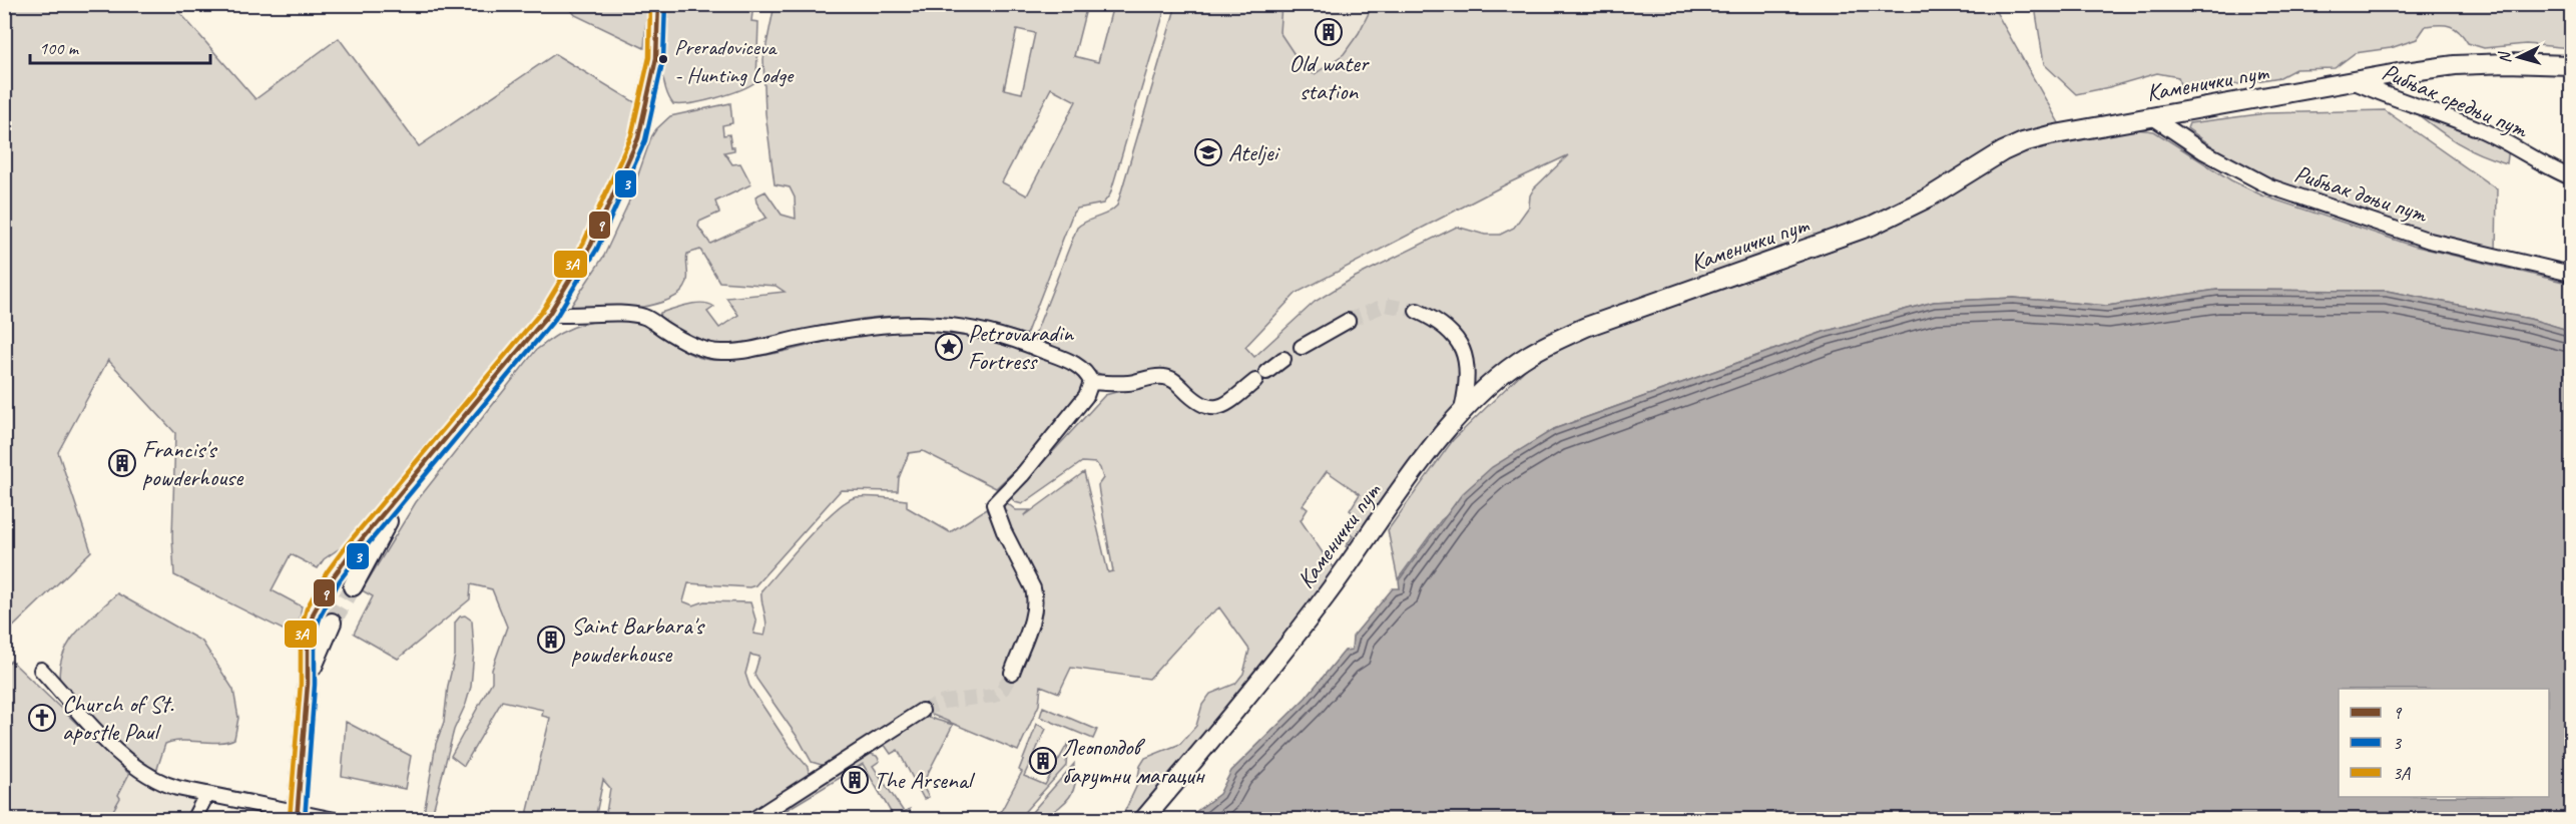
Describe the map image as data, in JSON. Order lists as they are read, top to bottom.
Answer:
{
  "streets": {
    "main road": ["Каменички пут"],
    "street": ["Рибњак средњи пут", "Рибњак доњи пут"]
  },
  "crossings": [
    ["Каменички пут", "Рибњак средњи пут"],
    ["Каменички пут", "Рибњак доњи пут"]
  ],
  "places": {
    "building": [
      "Old water station",
      "Francis's powderhouse",
      "Saint Barbara's powderhouse",
      "Леополдов барутни магацин",
      "The Arsenal"
    ],
    "other": ["Preradoviceva - Hunting Lodge"],
    "school or university": ["Ateljei"],
    "place": ["Petrovaradin Fortress"],
    "church": ["Church of St. apostle Paul"]
  },
  "lines": ["transit line 9", "transit line 3", "transit line 3A"],
  "legend": ["9", "3", "3A"],
  "scale_bar": "100 m",
  "north": "left"
}
